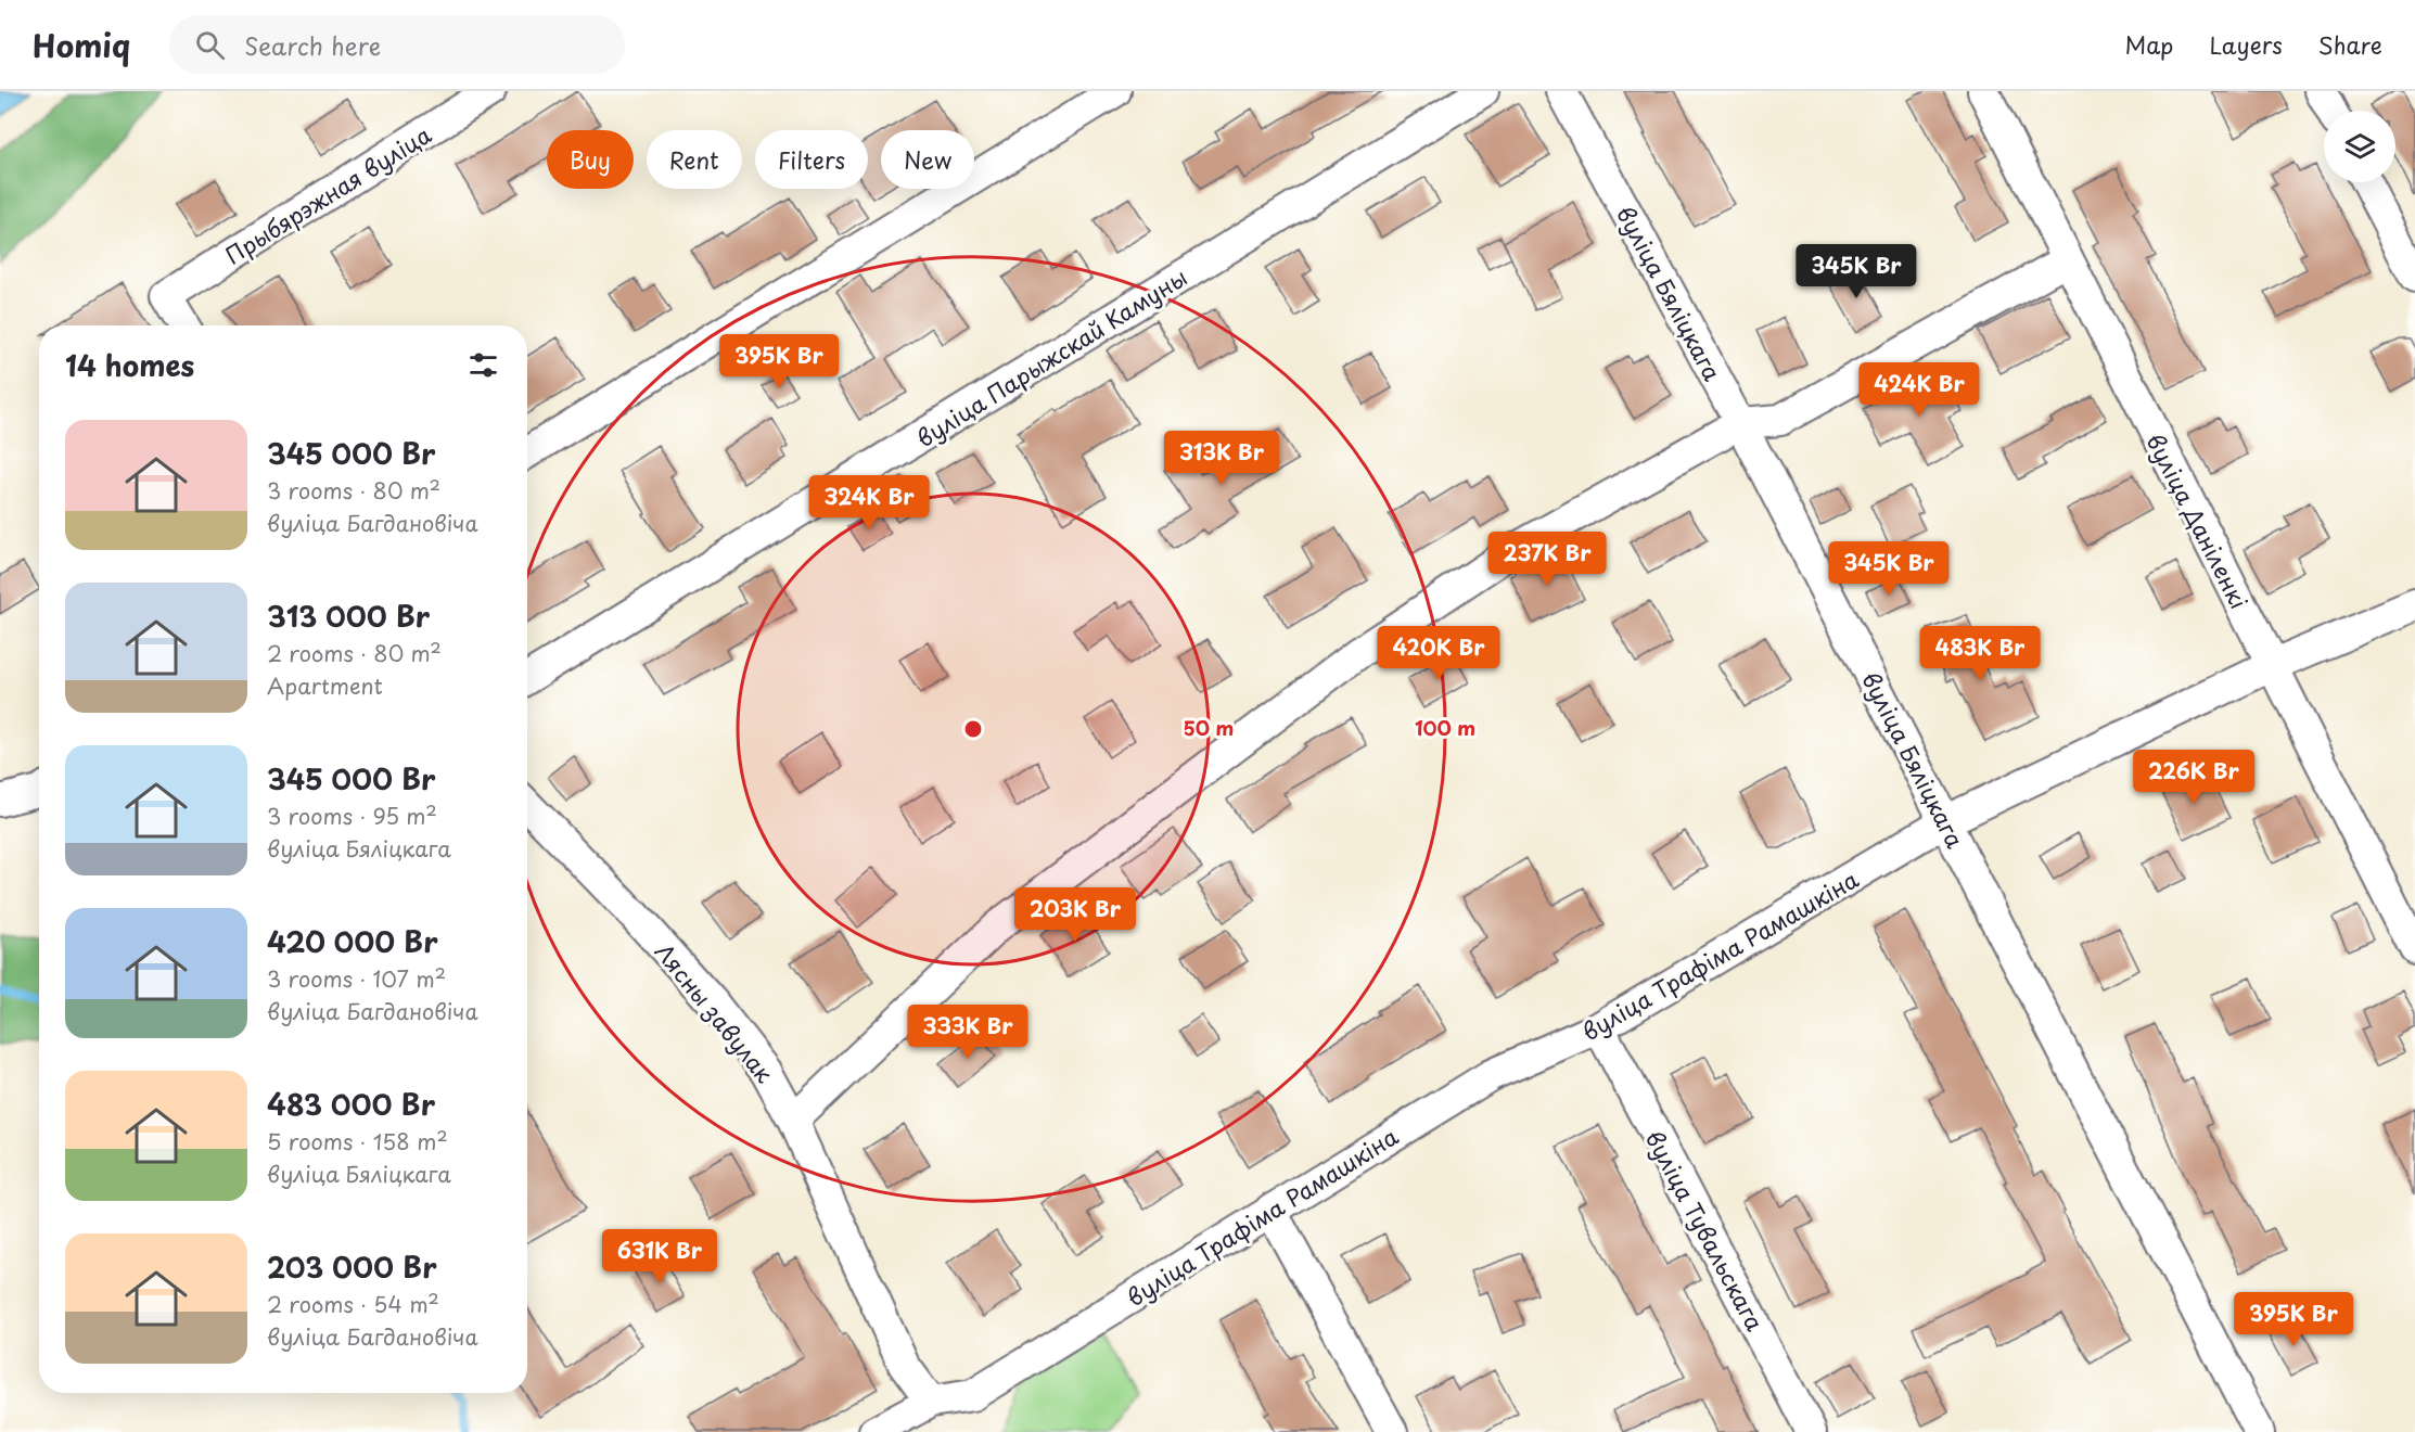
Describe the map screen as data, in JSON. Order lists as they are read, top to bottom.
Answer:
{
  "streets": {
    "street": [
      "Прыбярэжная вуліца",
      "вуліца Бяліцкага",
      "вуліца Парыжскай Камуны",
      "вуліца Даніленкі",
      "вуліца Трафіма Рамашкіна",
      "Лясны завулак",
      "вуліца Тувальскага"
    ]
  },
  "crossings": [
    ["вуліца Бяліцкага", "вуліца Трафіма Рамашкіна"],
    ["вуліца Даніленкі", "вуліца Трафіма Рамашкіна"],
    ["вуліца Трафіма Рамашкіна", "Лясны завулак"],
    ["вуліца Трафіма Рамашкіна", "вуліца Тувальскага"]
  ],
  "page": {
    "header": "Homiq",
    "search": "Search here",
    "nav": ["Map", "Layers", "Share"],
    "chip": [
      "Buy",
      "Rent",
      "Filters",
      "New"
    ],
    "price": [
      "345K Br",
      "395K Br",
      "424K Br",
      "313K Br",
      "324K Br",
      "237K Br",
      "345K Br",
      "420K Br",
      "483K Br",
      "226K Br",
      "203K Br",
      "333K Br",
      "631K Br",
      "395K Br"
    ],
    "heading": "14 homes",
    "list": [
      {
        "name": "345 000 Br",
        "note": "3 rooms · 80 m² · вуліца Багдановіча"
      },
      {
        "name": "313 000 Br",
        "note": "2 rooms · 80 m² · Apartment"
      },
      {
        "name": "345 000 Br",
        "note": "3 rooms · 95 m² · вуліца Бяліцкага"
      },
      {
        "name": "420 000 Br",
        "note": "3 rooms · 107 m² · вуліца Багдановіча"
      },
      {
        "name": "483 000 Br",
        "note": "5 rooms · 158 m² · вуліца Бяліцкага"
      },
      {
        "name": "203 000 Br",
        "note": "2 rooms · 54 m² · вуліца Багдановіча"
      }
    ]
  },
  "rings": ["50 m", "100 m"]
}
